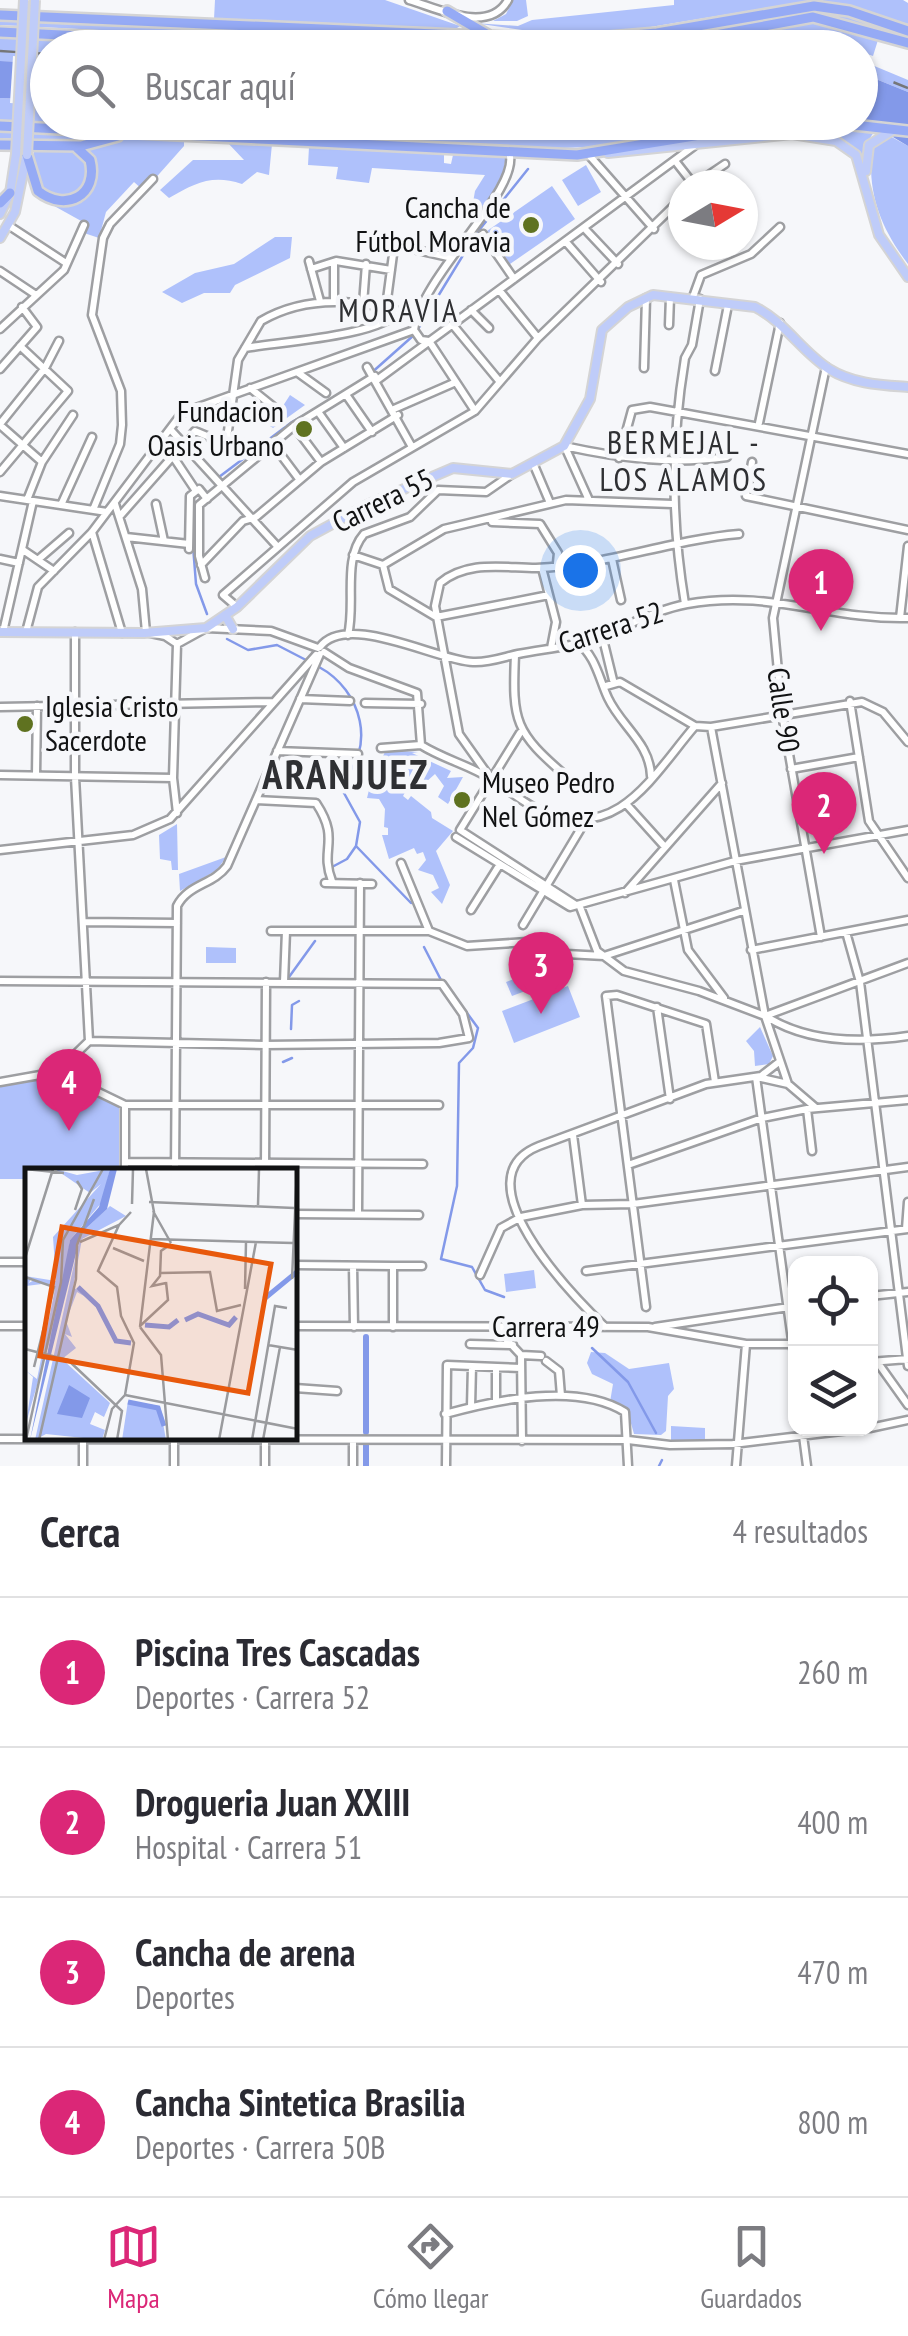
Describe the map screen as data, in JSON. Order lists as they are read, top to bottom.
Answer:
{
  "streets": {
    "main road": ["Carrera 55"],
    "street": ["Carrera 52", "Calle 90", "Carrera 49"]
  },
  "crossings": [
    ["Carrera 52", "Calle 90"]
  ],
  "districts": ["MORAVIA", "BERMEJAL - LOS ALAMOS", "ARANJUEZ"],
  "places": [
    "Cancha de Fútbol Moravia",
    "Fundacion Oasis Urbano",
    "Iglesia Cristo Sacerdote",
    "Museo Pedro Nel Gómez"
  ],
  "north": "right",
  "page": {
    "search": "Buscar aquí",
    "pins": [
      "1",
      "2",
      "3",
      "4"
    ],
    "heading": ["Cerca", "4 resultados"],
    "list": [
      {
        "mark": "1",
        "name": "Piscina Tres Cascadas",
        "note": "Deportes · Carrera 52",
        "value": "260 m"
      },
      {
        "mark": "2",
        "name": "Drogueria Juan XXIII",
        "note": "Hospital · Carrera 51",
        "value": "400 m"
      },
      {
        "mark": "3",
        "name": "Cancha de arena",
        "note": "Deportes",
        "value": "470 m"
      },
      {
        "mark": "4",
        "name": "Cancha Sintetica Brasilia",
        "note": "Deportes · Carrera 50B",
        "value": "800 m"
      }
    ],
    "nav": ["Mapa", "Cómo llegar", "Guardados"]
  }
}
